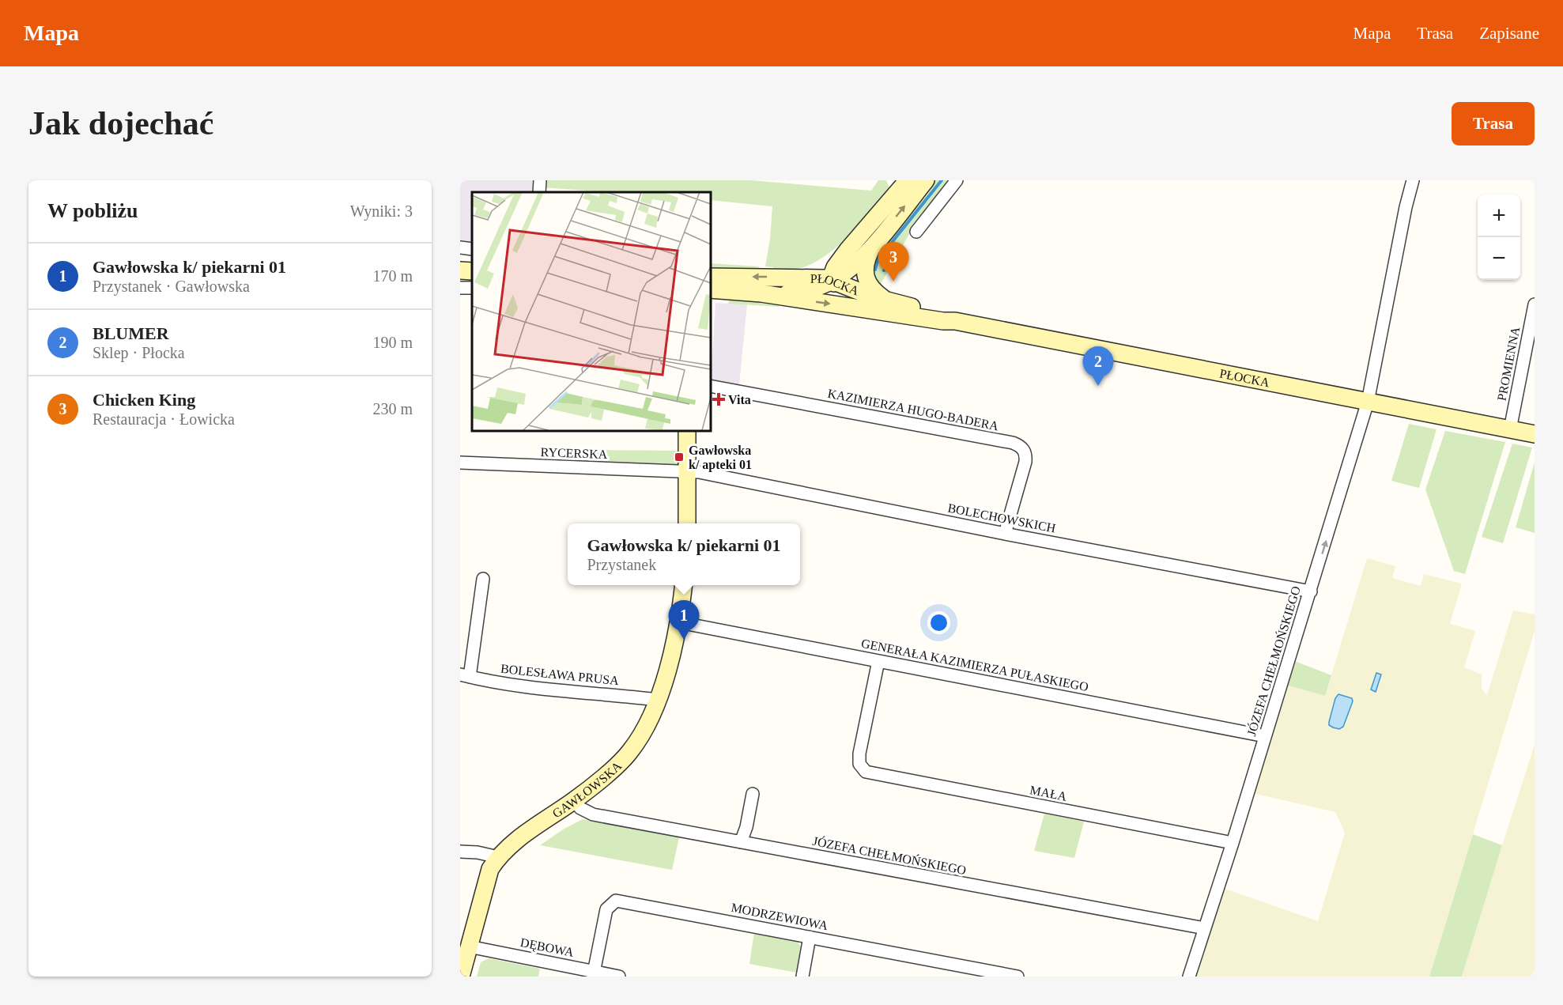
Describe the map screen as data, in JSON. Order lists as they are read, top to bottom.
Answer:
{
  "streets": {
    "street": [
      "PŁOCKA",
      "PROMIENNA",
      "KAZIMIERZA HUGO-BADERA",
      "RYCERSKA",
      "BOLECHOWSKICH",
      "JÓZEFA CHEŁMOŃSKIEGO",
      "GENERAŁA KAZIMIERZA PUŁASKIEGO",
      "BOLESŁAWA PRUSA",
      "GAWŁOWSKA",
      "MAŁA",
      "MODRZEWIOWA",
      "DĘBOWA"
    ]
  },
  "crossings": [
    ["PŁOCKA", "PROMIENNA"],
    ["PŁOCKA", "JÓZEFA CHEŁMOŃSKIEGO"],
    ["KAZIMIERZA HUGO-BADERA", "BOLECHOWSKICH"],
    ["RYCERSKA", "BOLECHOWSKICH"],
    ["BOLECHOWSKICH", "JÓZEFA CHEŁMOŃSKIEGO"],
    ["JÓZEFA CHEŁMOŃSKIEGO", "GENERAŁA KAZIMIERZA PUŁASKIEGO"],
    ["JÓZEFA CHEŁMOŃSKIEGO", "GAWŁOWSKA"],
    ["JÓZEFA CHEŁMOŃSKIEGO", "MAŁA"],
    ["GENERAŁA KAZIMIERZA PUŁASKIEGO", "GAWŁOWSKA"],
    ["GENERAŁA KAZIMIERZA PUŁASKIEGO", "MAŁA"],
    ["BOLESŁAWA PRUSA", "GAWŁOWSKA"],
    ["GAWŁOWSKA", "DĘBOWA"],
    ["MODRZEWIOWA", "DĘBOWA"]
  ],
  "places": {
    "health": ["Vita"],
    "transit": ["Gawłowska k/ apteki 01"]
  },
  "page": {
    "header": "Mapa",
    "nav": ["Mapa", "Trasa", "Zapisane"],
    "buttons": "Trasa",
    "title": "Jak dojechać",
    "heading": ["W pobliżu", "Wyniki: 3"],
    "map_buttons": ["+", "−"],
    "list": [
      {
        "mark": "1",
        "name": "Gawłowska k/ piekarni 01",
        "note": "Przystanek · Gawłowska",
        "value": "170 m"
      },
      {
        "mark": "2",
        "name": "BLUMER",
        "note": "Sklep · Płocka",
        "value": "190 m"
      },
      {
        "mark": "3",
        "name": "Chicken King",
        "note": "Restauracja · Łowicka",
        "value": "230 m"
      }
    ],
    "pins": ["3", "2", "1"],
    "popup": ["Gawłowska k/ piekarni 01", "Przystanek"]
  }
}
